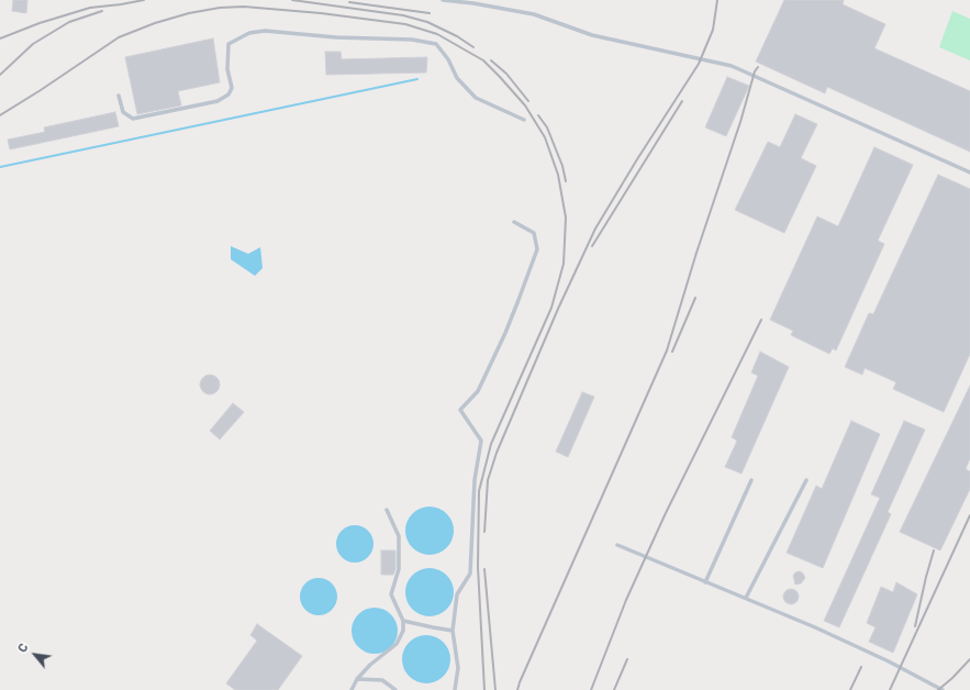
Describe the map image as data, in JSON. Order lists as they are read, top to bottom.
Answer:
{
  "north": "top left"
}
